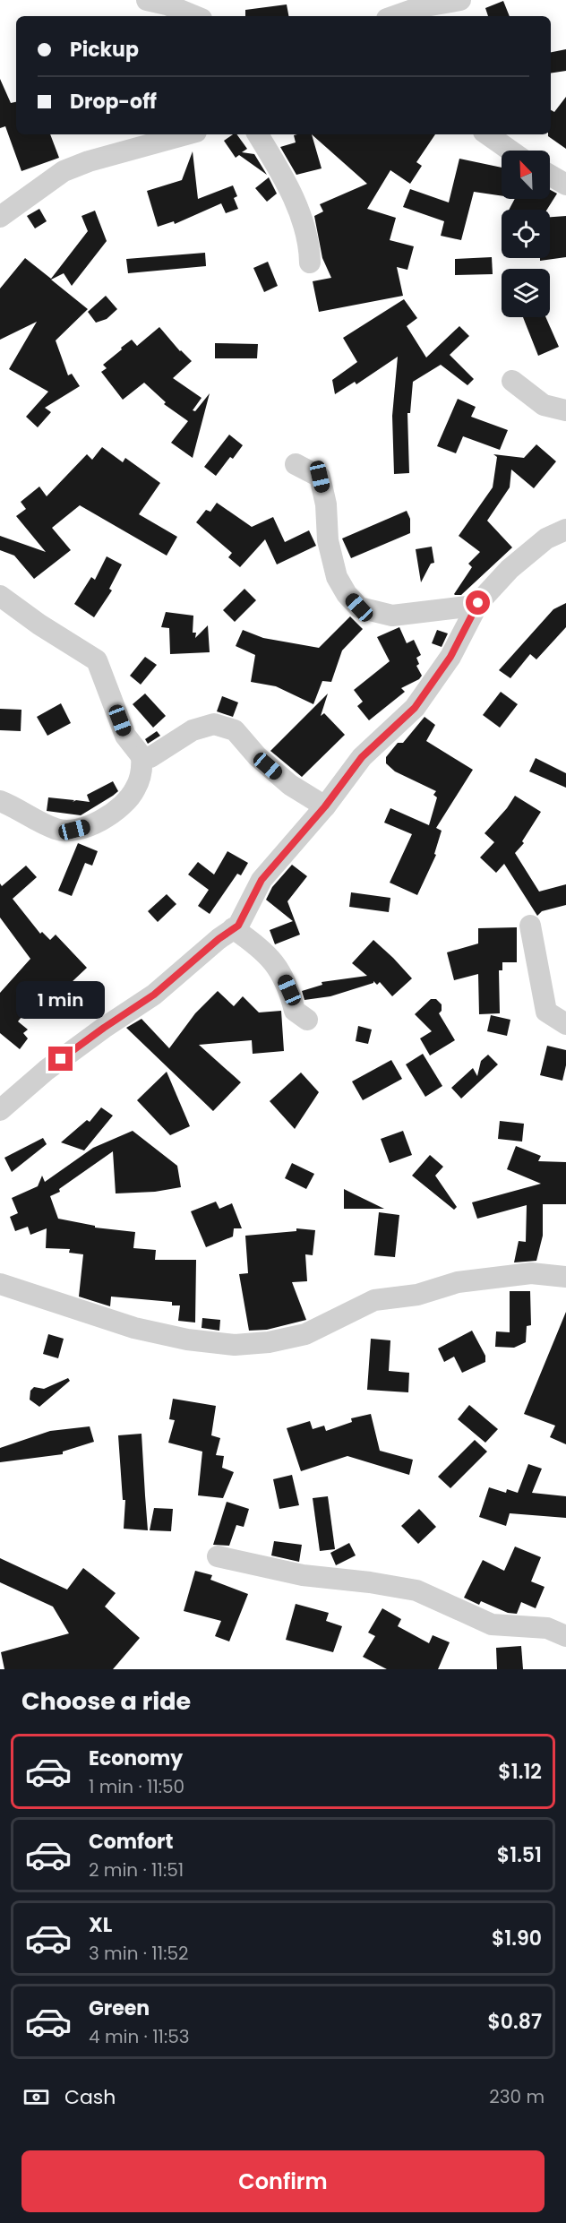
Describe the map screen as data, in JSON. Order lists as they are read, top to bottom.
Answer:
{
  "north": "top left",
  "page": {
    "banner": ["Pickup", "Drop-off"],
    "bubble": "1 min",
    "heading": "Choose a ride",
    "list": [
      {
        "name": "Economy",
        "note": "1 min · 11:50",
        "value": "$1.12"
      },
      {
        "name": "Comfort",
        "note": "2 min · 11:51",
        "value": "$1.51"
      },
      {
        "name": "XL",
        "note": "3 min · 11:52",
        "value": "$1.90"
      },
      {
        "name": "Green",
        "note": "4 min · 11:53",
        "value": "$0.87"
      }
    ],
    "pay": ["Cash", "230 m"],
    "buttons": "Confirm"
  }
}
